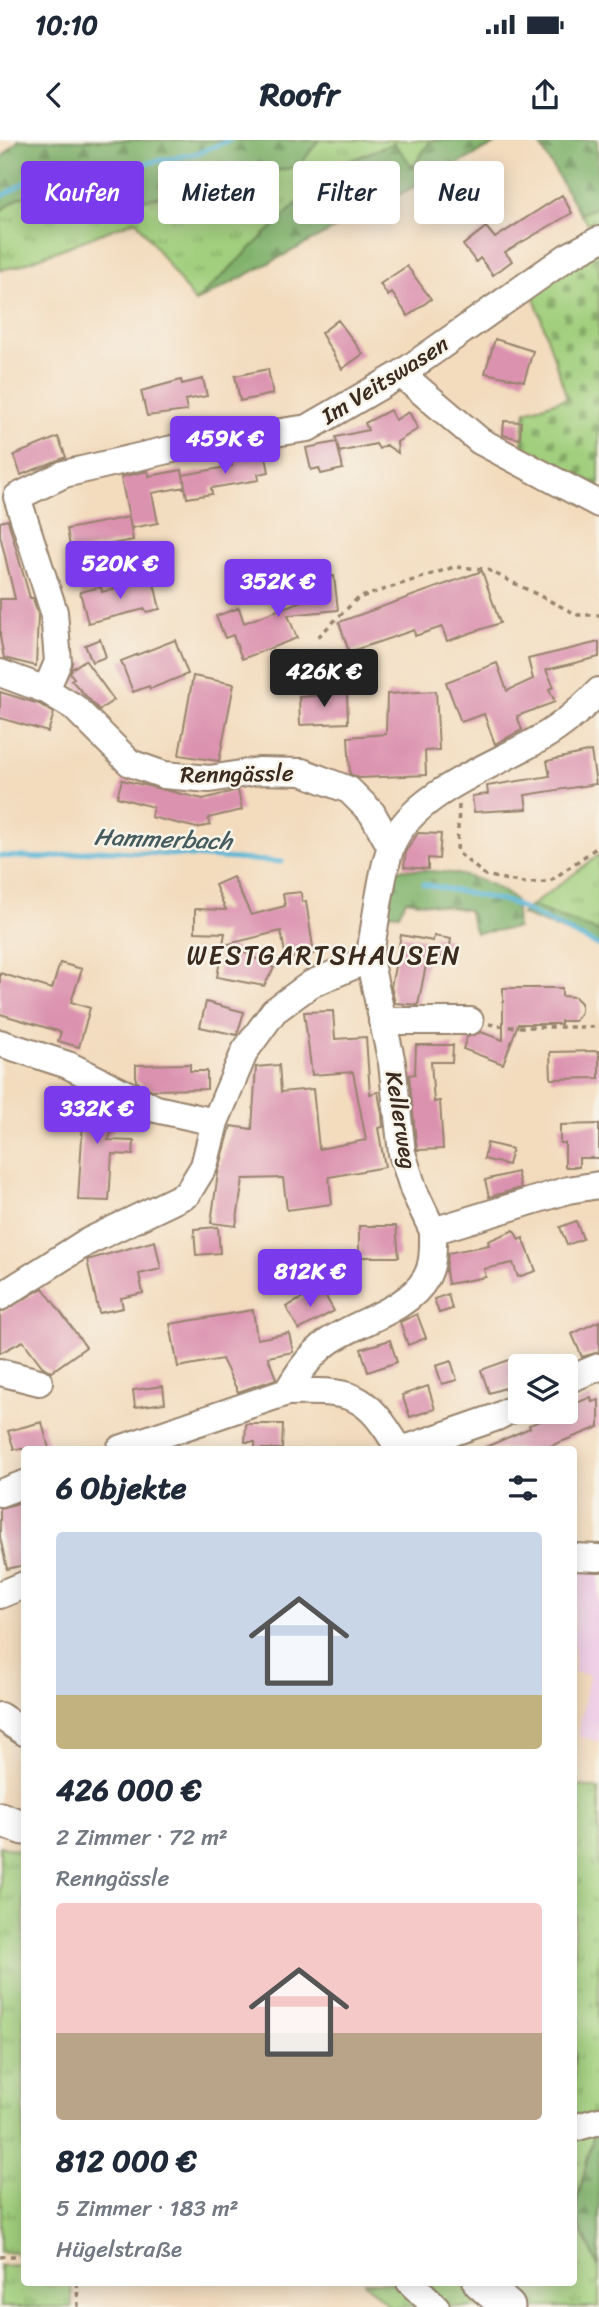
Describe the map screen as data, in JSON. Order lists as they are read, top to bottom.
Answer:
{
  "streets": {
    "street": ["Im Veitswasen", "Renngässle", "Kellerweg"]
  },
  "crossings": [
    ["Im Veitswasen", "Renngässle"]
  ],
  "districts": ["WESTGARTSHAUSEN"],
  "water": ["Hammerbach"],
  "page": {
    "status": "10:10",
    "header": "Roofr",
    "chip": [
      "Kaufen",
      "Mieten",
      "Filter",
      "Neu"
    ],
    "price": [
      "459K €",
      "520K €",
      "352K €",
      "426K €",
      "332K €",
      "812K €"
    ],
    "heading": "6 Objekte",
    "list": [
      {
        "name": "426 000 €",
        "note": "2 Zimmer · 72 m² · Renngässle"
      },
      {
        "name": "812 000 €",
        "note": "5 Zimmer · 183 m² · Hügelstraße"
      }
    ]
  }
}
